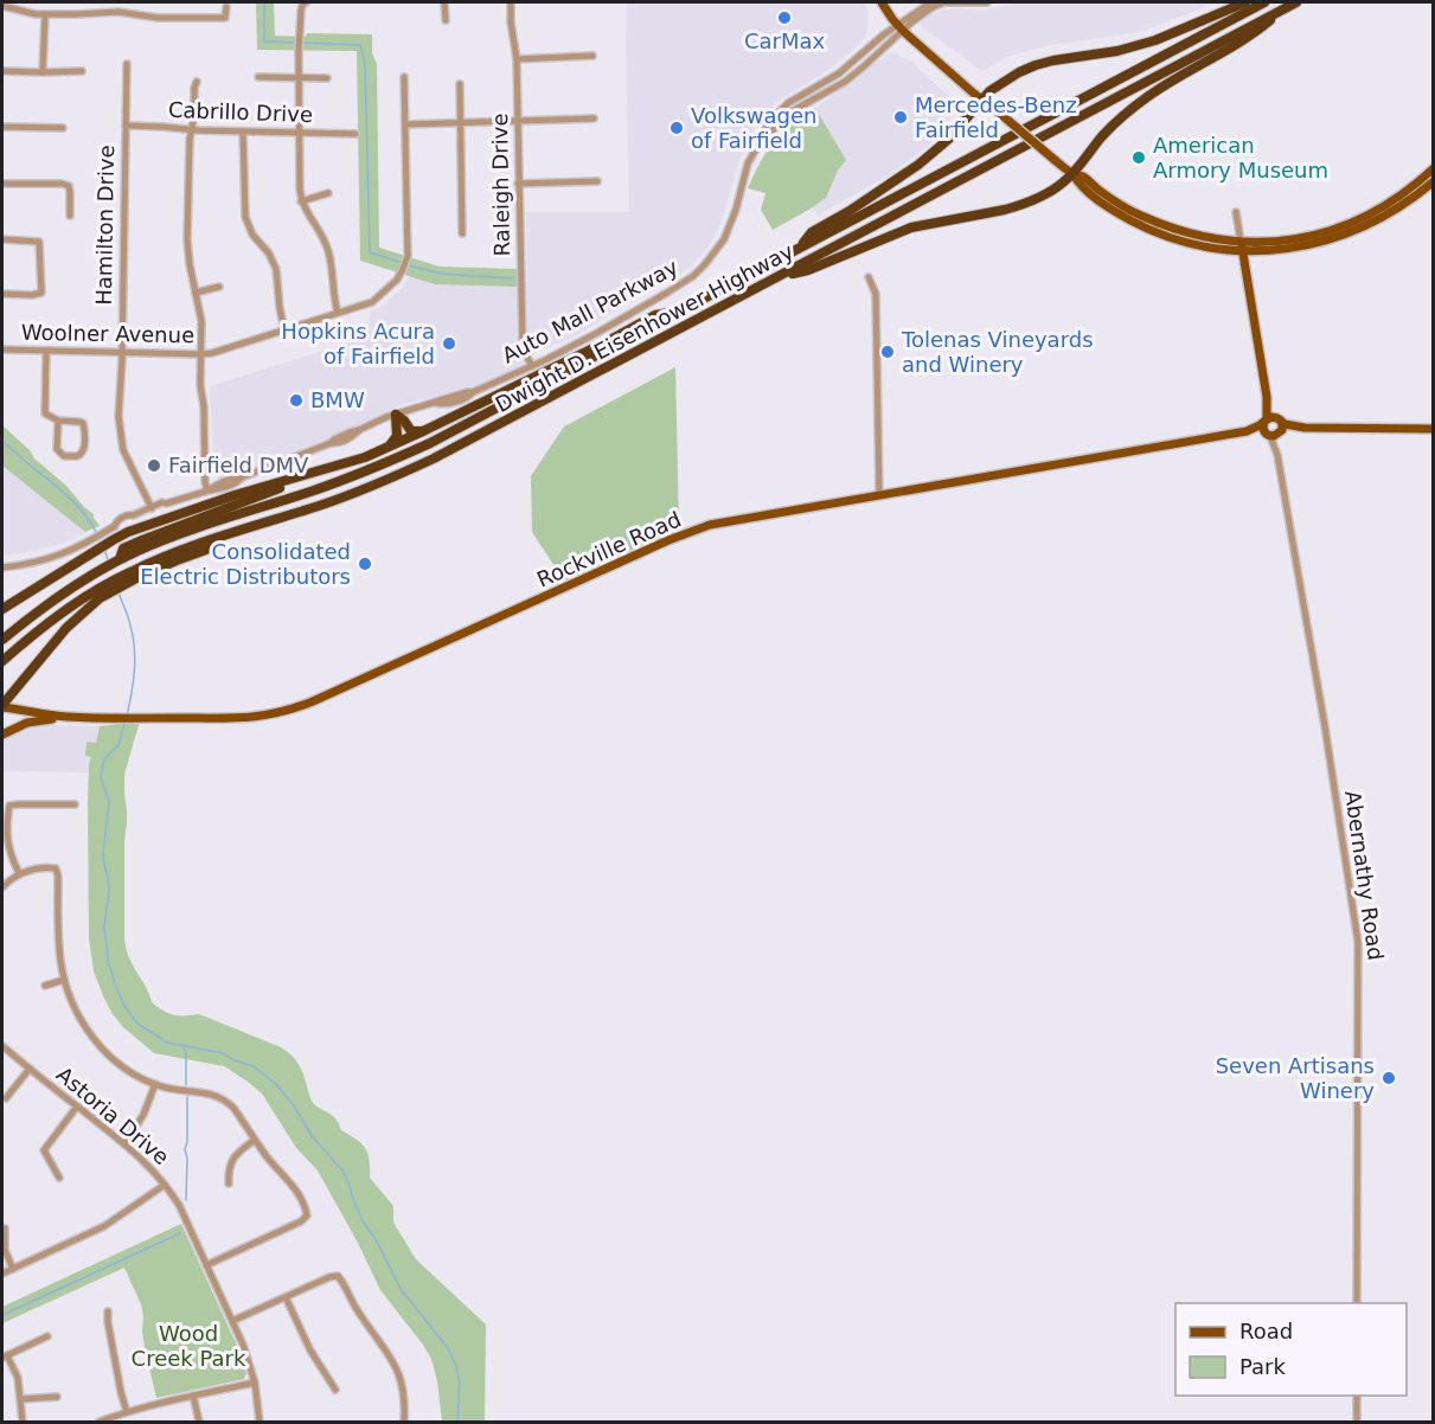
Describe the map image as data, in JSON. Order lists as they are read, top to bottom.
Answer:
{
  "streets": {
    "highway": ["Dwight D. Eisenhower Highway"],
    "main road": ["Rockville Road"],
    "street": [
      "Cabrillo Drive",
      "Raleigh Drive",
      "Hamilton Drive",
      "Auto Mall Parkway",
      "Woolner Avenue",
      "Abernathy Road",
      "Astoria Drive"
    ]
  },
  "crossings": [
    ["Cabrillo Drive", "Hamilton Drive"],
    ["Raleigh Drive", "Auto Mall Parkway"],
    ["Hamilton Drive", "Auto Mall Parkway"],
    ["Hamilton Drive", "Woolner Avenue"],
    ["Rockville Road", "Abernathy Road"]
  ],
  "parks": ["Wood Creek Park"],
  "places": [
    "CarMax",
    "Mercedes-Benz Fairfield",
    "Volkswagen of Fairfield",
    "American Armory Museum",
    "Hopkins Acura of Fairfield",
    "Tolenas Vineyards and Winery",
    "BMW",
    "Fairfield DMV",
    "Consolidated Electric Distributors",
    "Seven Artisans Winery"
  ],
  "legend": ["Road", "Park"]
}
